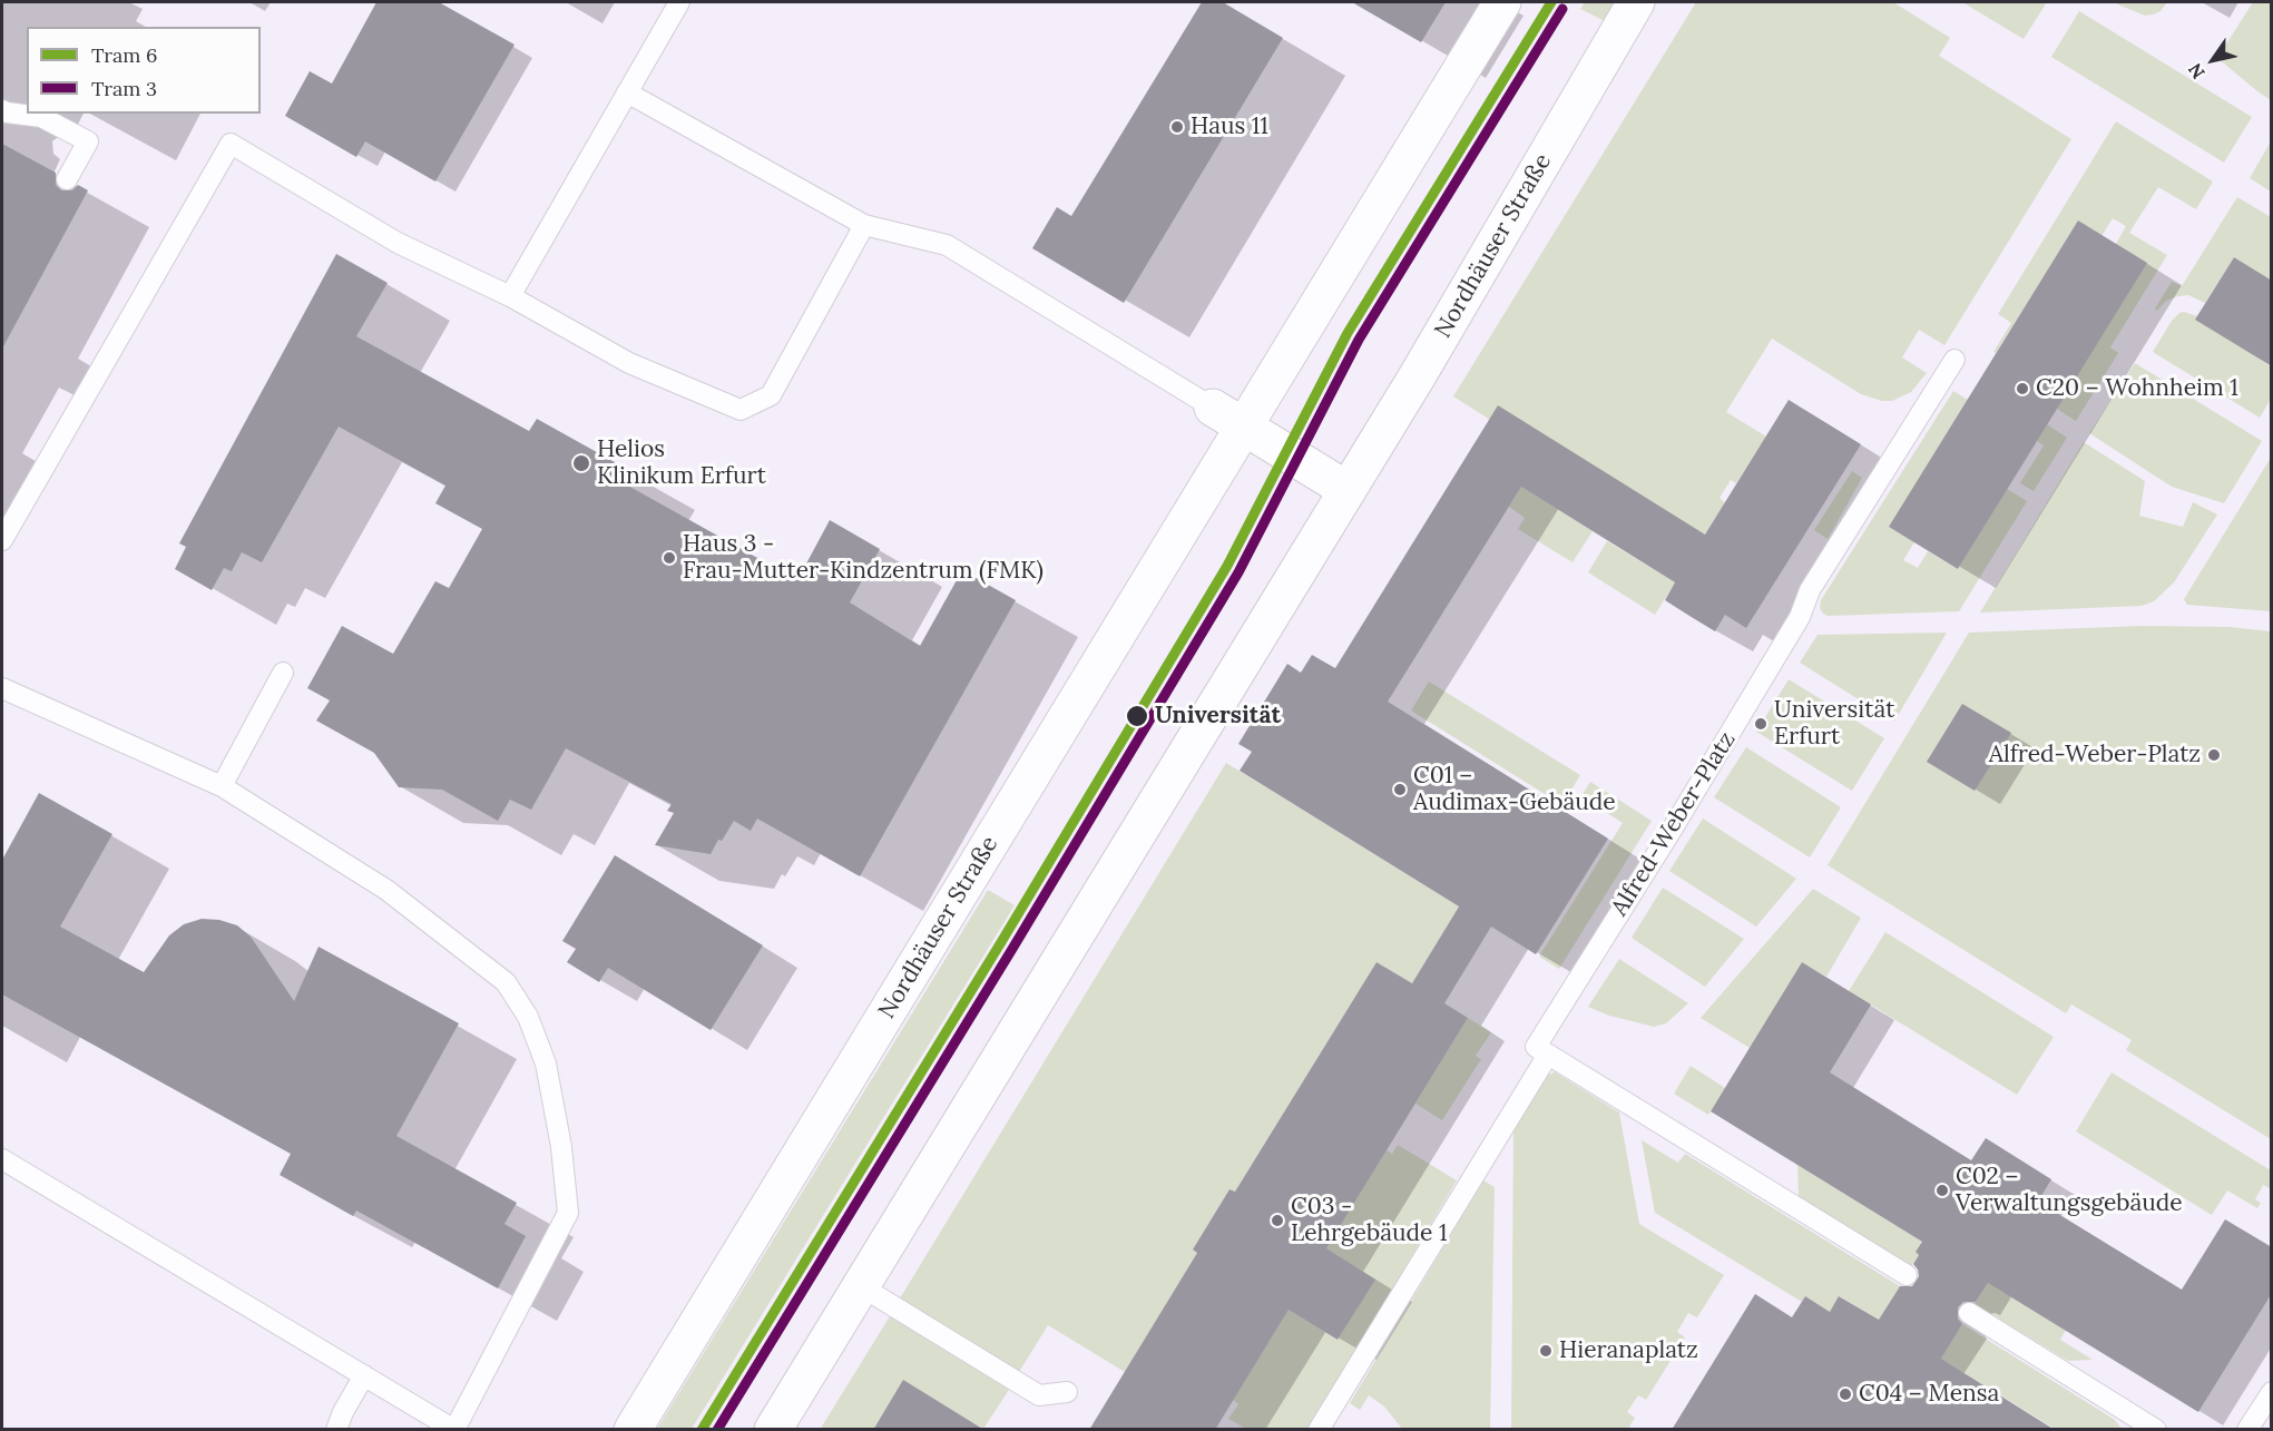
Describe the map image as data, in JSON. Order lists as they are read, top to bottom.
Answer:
{
  "streets": {
    "main road": ["Nordhäuser Straße"],
    "lane": ["Alfred-Weber-Platz"]
  },
  "places": [
    "Haus 11",
    "C20 – Wohnheim 1",
    "Helios Klinikum Erfurt",
    "Haus 3 - Frau-Mutter-Kindzentrum (FMK)",
    "Universität",
    "Universität Erfurt",
    "Alfred-Weber-Platz",
    "C01 – Audimax-Gebäude",
    "C02 – Verwaltungsgebäude",
    "C03 - Lehrgebäude 1",
    "Hieranaplatz",
    "C04 – Mensa"
  ],
  "lines": ["tram line 6", "tram line 3"],
  "legend": ["Tram 6", "Tram 3"],
  "north": "bottom left"
}
